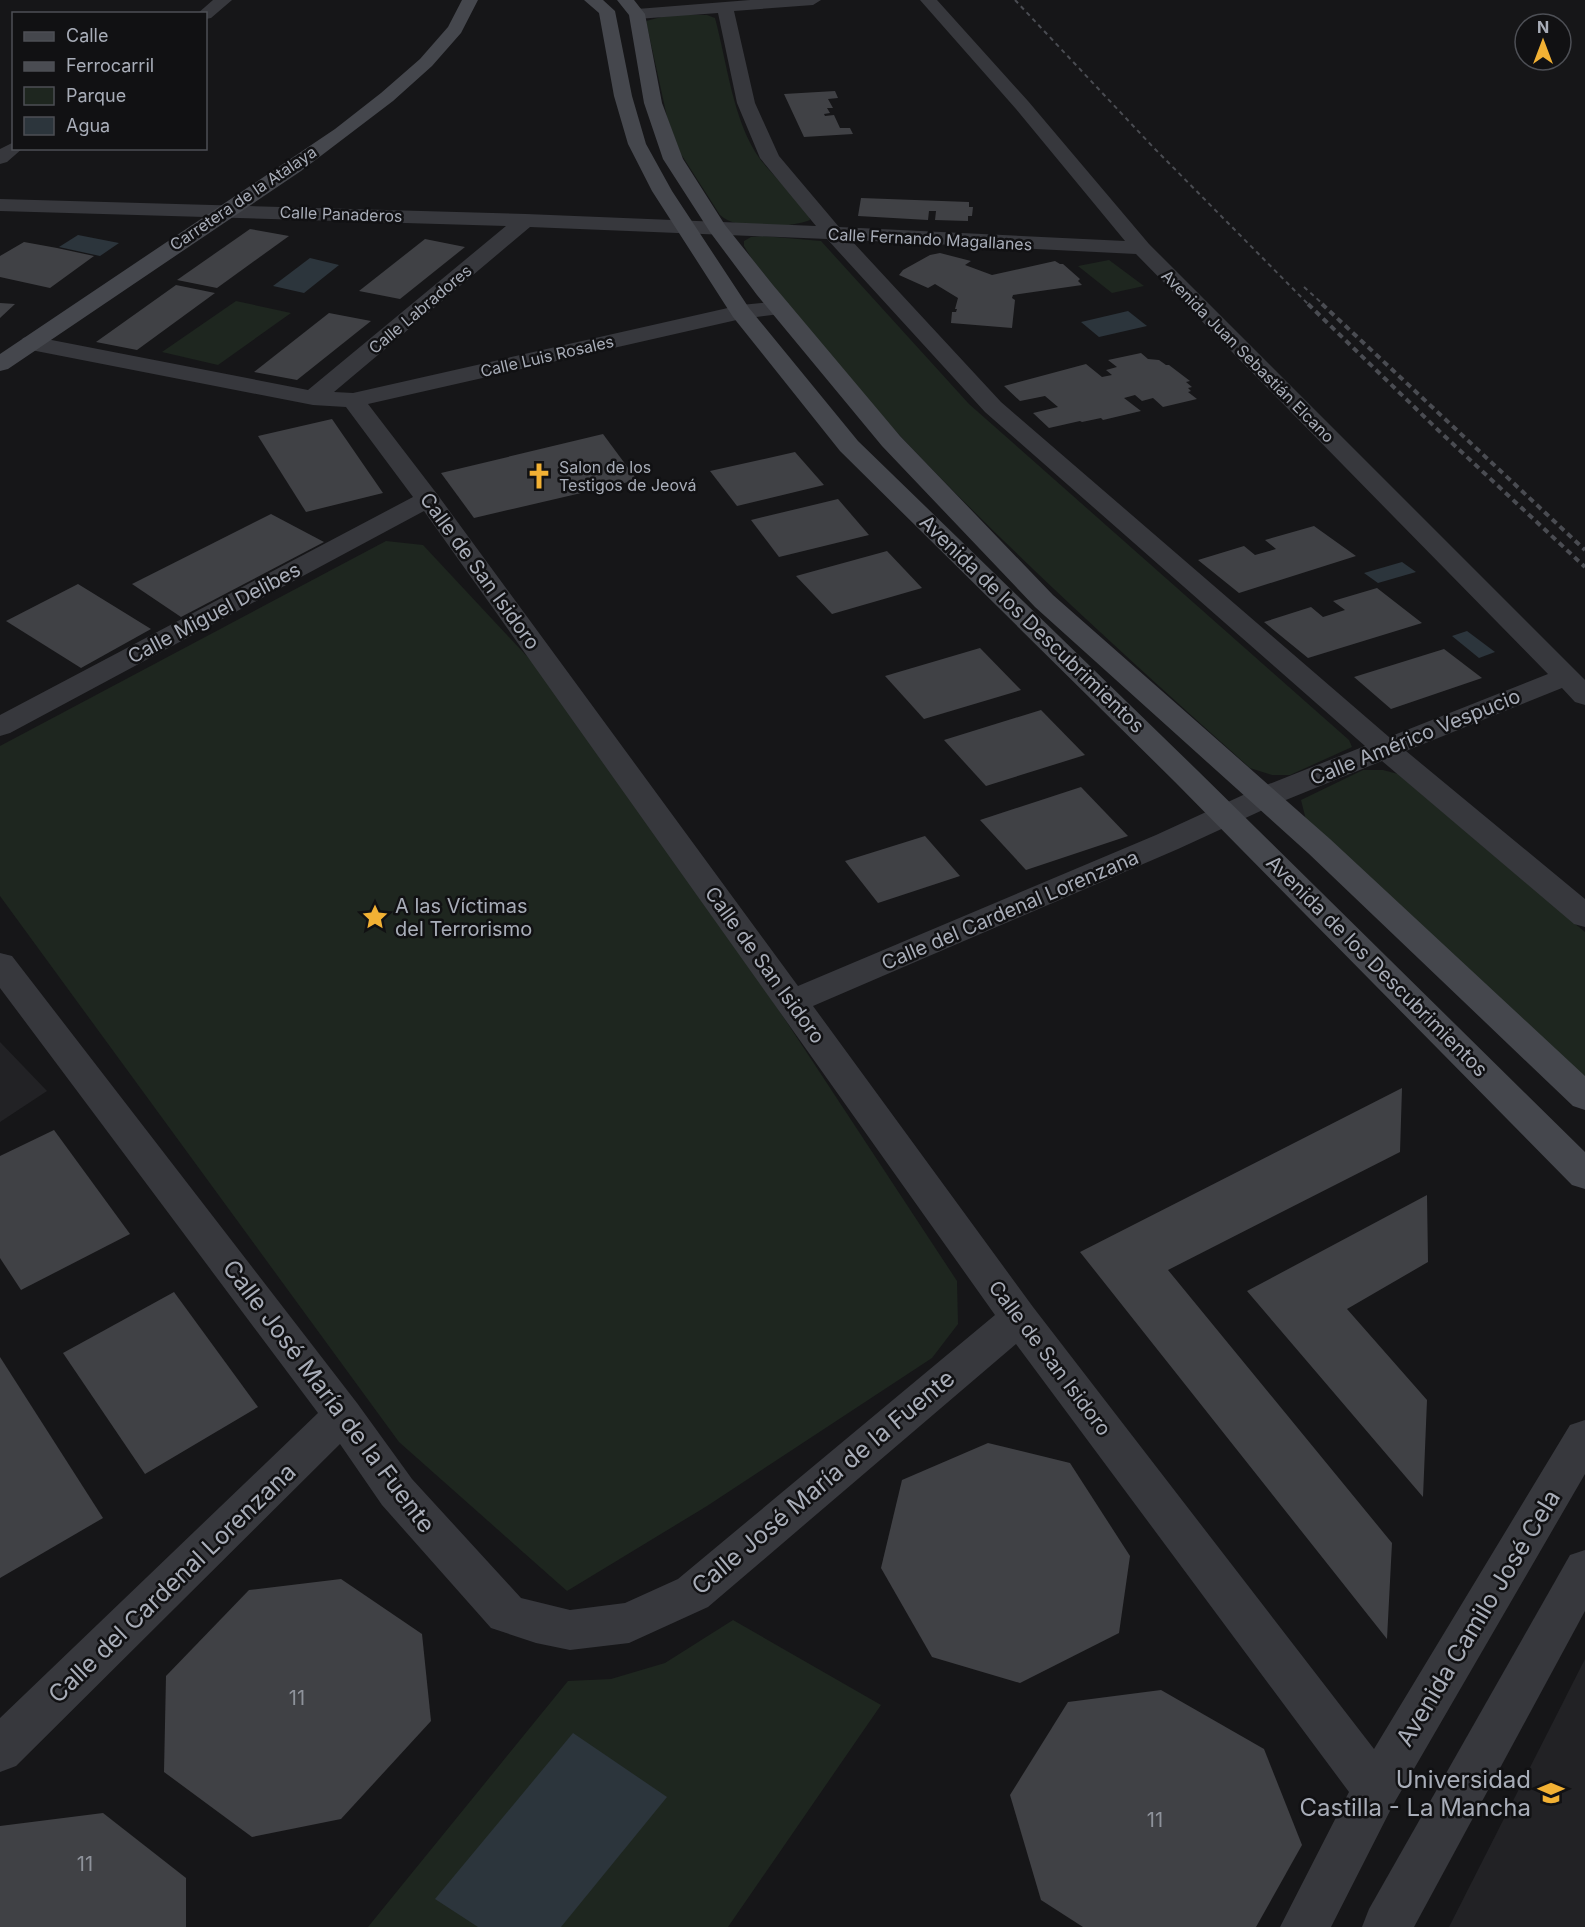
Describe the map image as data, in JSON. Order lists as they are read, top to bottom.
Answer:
{
  "streets": {
    "street": [
      "Carretera de la Atalaya",
      "Calle Panaderos",
      "Calle Fernando Magallanes",
      "Calle Labradores",
      "Calle Luis Rosales",
      "Avenida Juan Sebastián Elcano",
      "Calle de San Isidoro",
      "Calle Miguel Delibes",
      "Avenida de los Descubrimientos",
      "Calle Américo Vespucio",
      "Calle del Cardenal Lorenzana",
      "Calle José María de la Fuente",
      "Avenida Camilo José Cela"
    ]
  },
  "crossings": [
    ["Carretera de la Atalaya", "Calle Panaderos"],
    ["Calle Panaderos", "Calle Fernando Magallanes"],
    ["Calle Panaderos", "Calle Labradores"],
    ["Calle Panaderos", "Avenida de los Descubrimientos"],
    ["Calle Fernando Magallanes", "Avenida Juan Sebastián Elcano"],
    ["Calle Fernando Magallanes", "Avenida de los Descubrimientos"],
    ["Calle Luis Rosales", "Calle de San Isidoro"],
    ["Calle Luis Rosales", "Avenida de los Descubrimientos"],
    ["Avenida Juan Sebastián Elcano", "Calle Américo Vespucio"],
    ["Calle de San Isidoro", "Calle Miguel Delibes"],
    ["Calle de San Isidoro", "Calle del Cardenal Lorenzana"],
    ["Calle de San Isidoro", "Calle José María de la Fuente"],
    ["Calle de San Isidoro", "Avenida Camilo José Cela"],
    ["Avenida de los Descubrimientos", "Calle Américo Vespucio"],
    ["Avenida de los Descubrimientos", "Calle del Cardenal Lorenzana"],
    ["Calle Américo Vespucio", "Calle del Cardenal Lorenzana"],
    ["Calle del Cardenal Lorenzana", "Calle José María de la Fuente"]
  ],
  "places": {
    "church": ["Salon de los Testigos de Jeová"],
    "place": ["A las Víctimas del Terrorismo"],
    "school or university": ["Universidad Castilla - La Mancha"]
  },
  "house_numbers": ["11", "11", "11"],
  "legend": [
    "Calle",
    "Ferrocarril",
    "Parque",
    "Agua"
  ],
  "north": "top"
}
